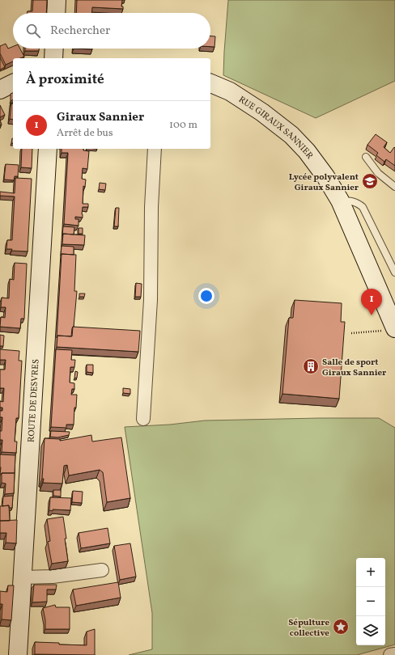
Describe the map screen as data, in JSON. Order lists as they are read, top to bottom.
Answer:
{
  "streets": {
    "street": ["RUE GIRAUX SANNIER", "ROUTE DE DESVRES"]
  },
  "places": {
    "school or university": ["Lycée polyvalent Giraux Sannier"],
    "building": ["Salle de sport Giraux Sannier"],
    "place": ["Sépulture collective"]
  },
  "page": {
    "search": "Rechercher",
    "heading": "À proximité",
    "list": [
      {
        "mark": "1",
        "name": "Giraux Sannier",
        "note": "Arrêt de bus",
        "value": "100 m"
      }
    ],
    "pins": "1",
    "map_buttons": ["+", "−"]
  }
}
